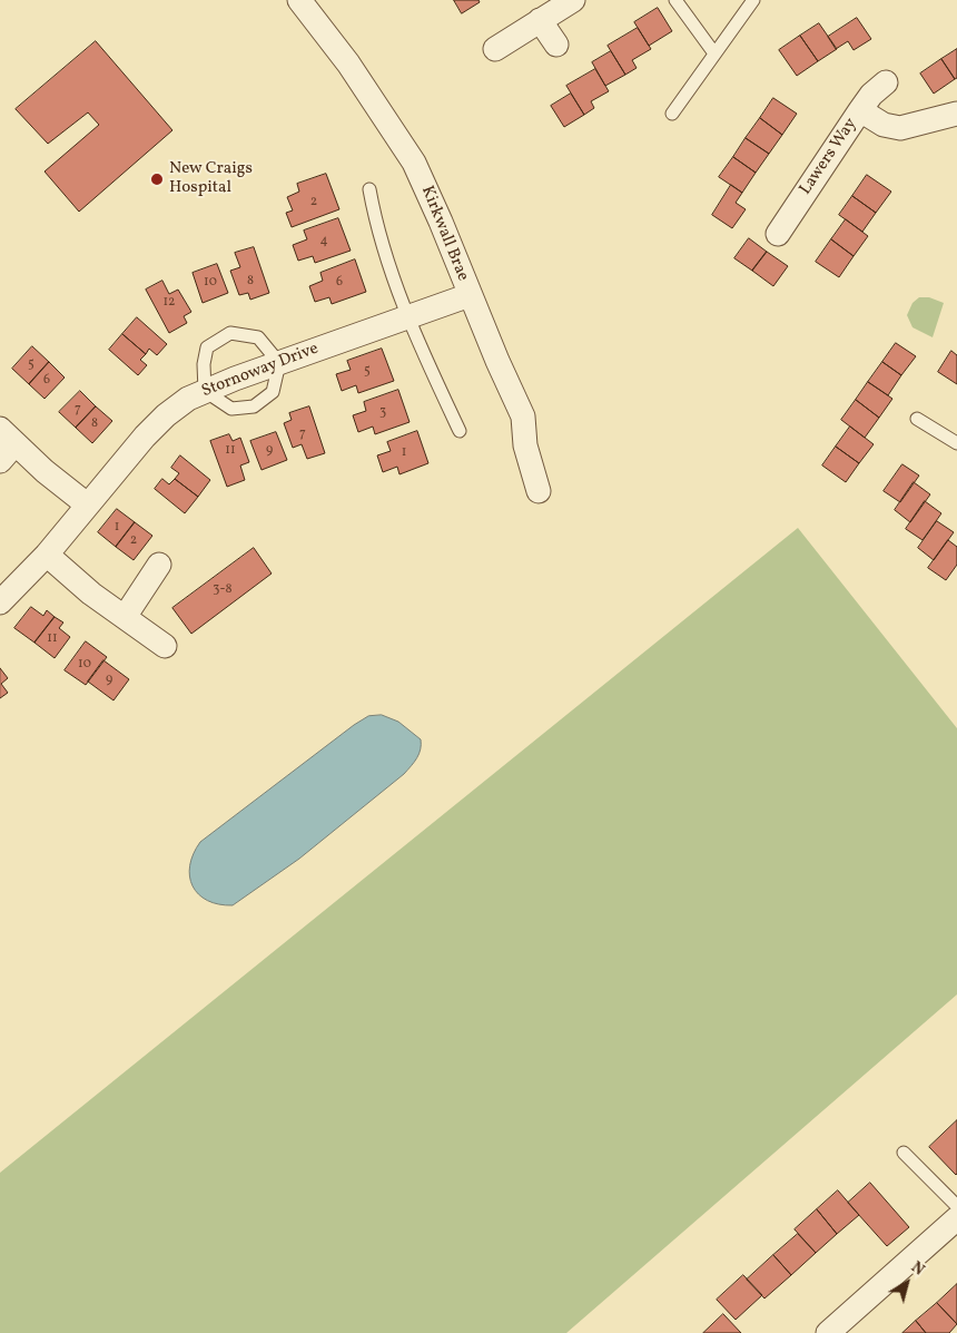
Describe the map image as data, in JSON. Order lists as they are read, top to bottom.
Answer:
{
  "streets": {
    "street": ["Lawers Way", "Kirkwall Brae", "Stornoway Drive"]
  },
  "crossings": [
    ["Kirkwall Brae", "Stornoway Drive"]
  ],
  "places": ["New Craigs Hospital"],
  "house_numbers": [
    "2",
    "4",
    "8",
    "10",
    "6",
    "12",
    "5",
    "5",
    "6",
    "7",
    "3",
    "8",
    "7",
    "11",
    "9",
    "1",
    "1",
    "2",
    "3-8",
    "11",
    "10",
    "9"
  ],
  "north": "top right"
}
